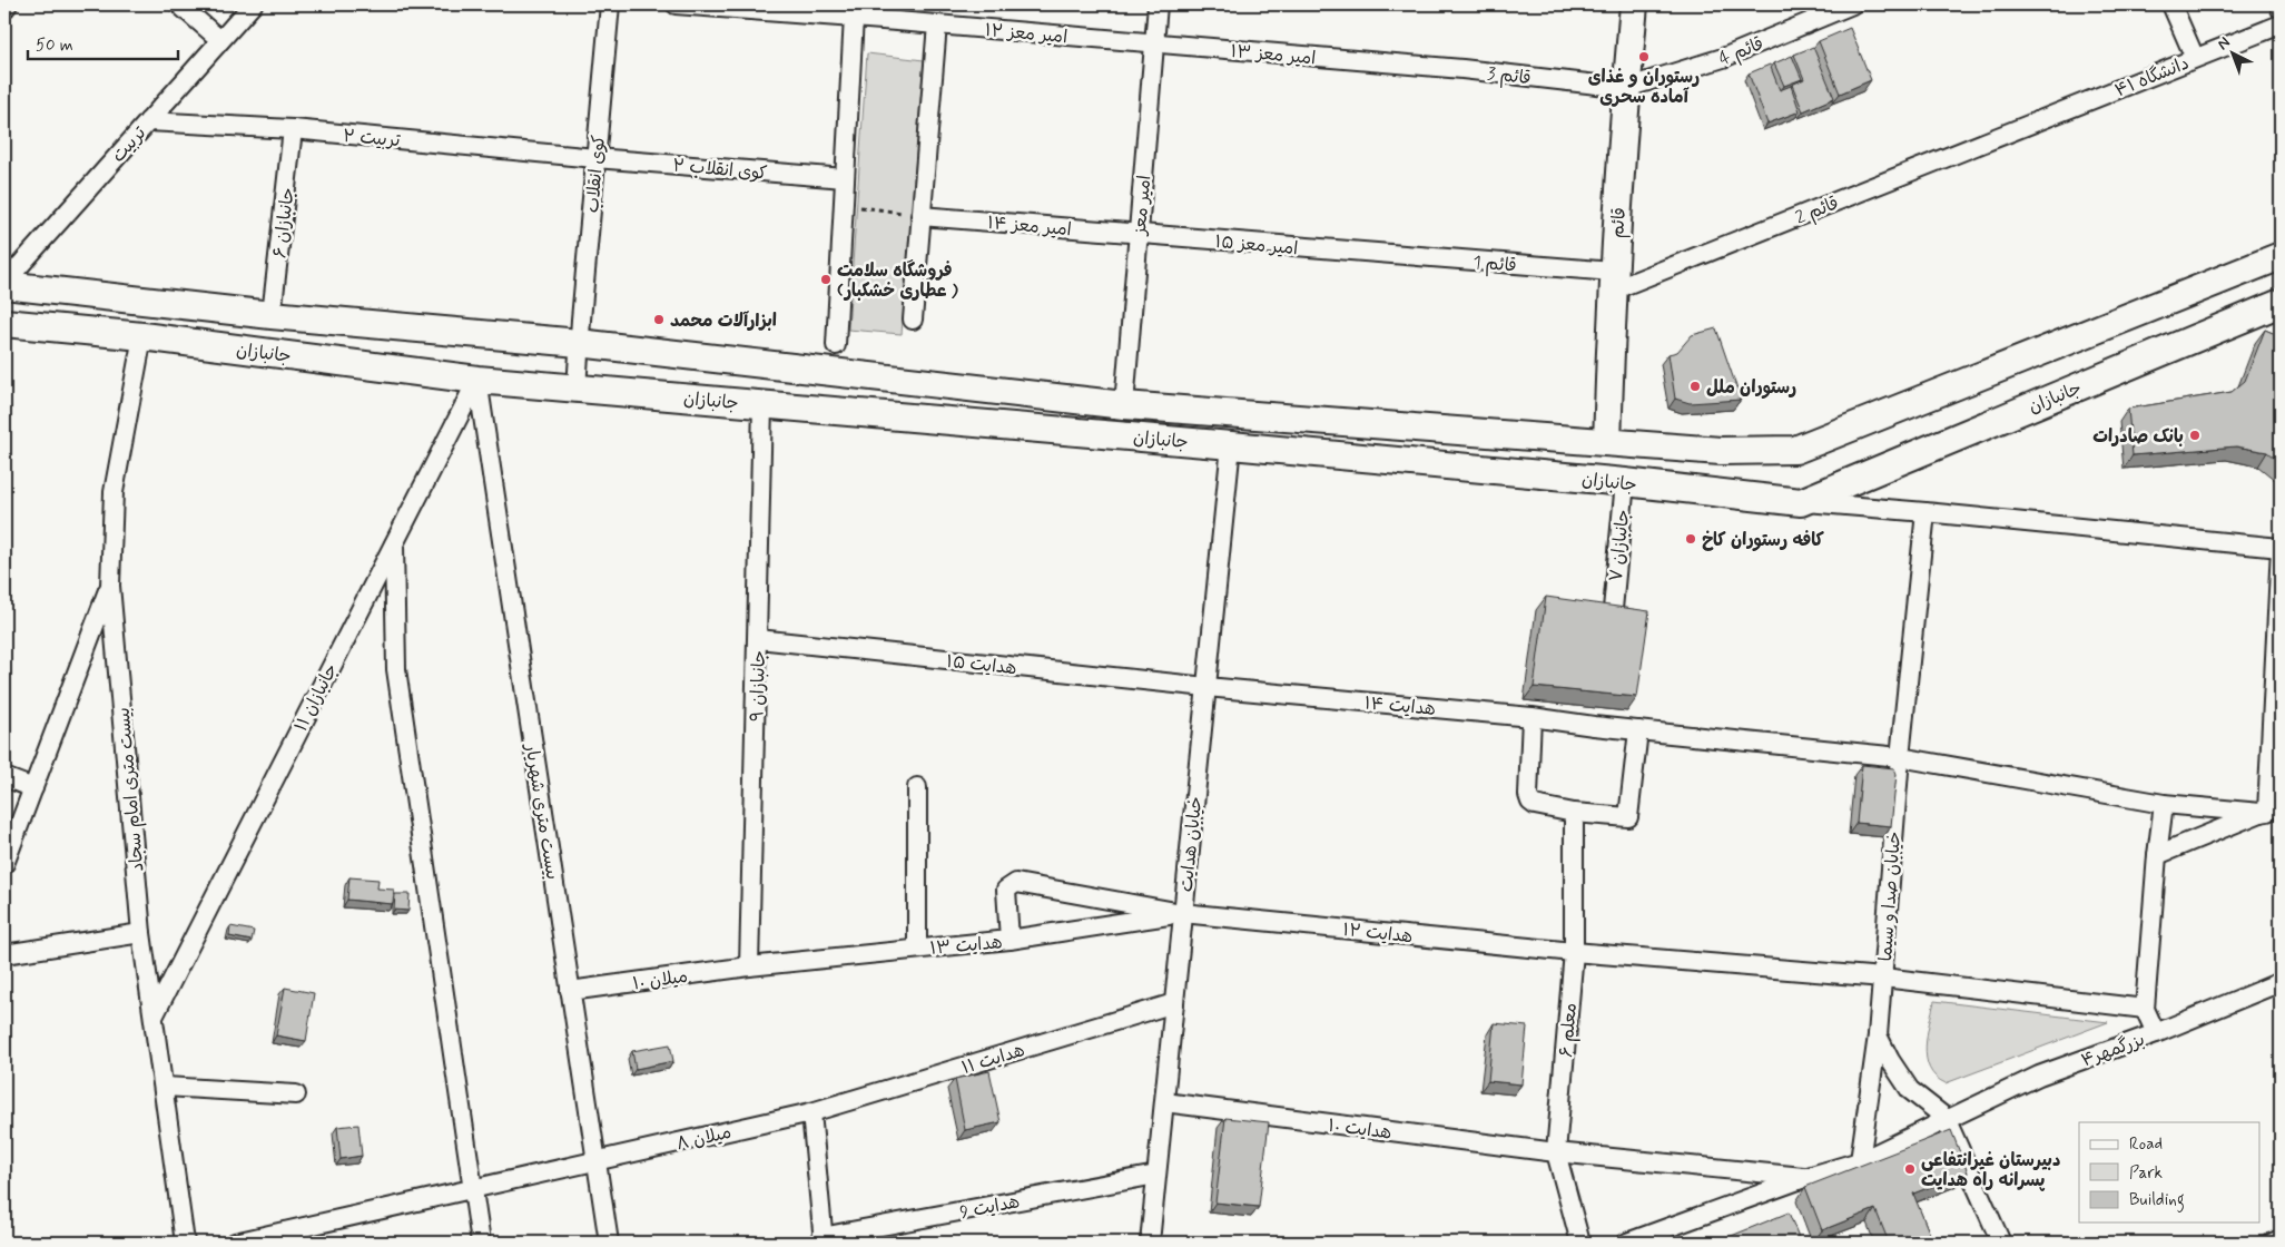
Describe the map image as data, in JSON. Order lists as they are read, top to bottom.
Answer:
{
  "streets": {
    "main road": ["قائم", "جانبازان"],
    "street": [
      "امیر معز ۱۲",
      "قائم 4",
      "امیر معز ۱۳",
      "قائم 3",
      "دانشگاه ۴۱",
      "تربیت ۲",
      "تربیت",
      "کوی انقلاب ۲",
      "کوی انقلاب",
      "امیر معز",
      "قائم 2",
      "جانبازان ۶",
      "امیر معز ۱۴",
      "امیر معز ۱۵",
      "قائم 1",
      "جانبازان ۷",
      "هدایت ۱۵",
      "جانبازان ۹",
      "جانبازان ۱۱",
      "هدایت ۱۴",
      "بیست متری امام سجاد",
      "بیست متری شهریار",
      "خیابان هدایت",
      "خیابان صدا و سیما",
      "هدایت ۱۲",
      "هدایت ۱۳",
      "میلان ۱۰",
      "معلم ۶",
      "بزرگمهر۴",
      "هدایت ۱۱",
      "هدایت ۱۰",
      "میلان ۸",
      "هدایت 9"
    ]
  },
  "crossings": [
    ["امیر معز ۱۲", "امیر معز ۱۳"],
    ["امیر معز ۱۲", "امیر معز"],
    ["قائم 4", "قائم 3"],
    ["قائم 4", "قائم"],
    ["امیر معز ۱۳", "قائم 3"],
    ["امیر معز ۱۳", "امیر معز"],
    ["قائم 3", "قائم"],
    ["دانشگاه ۴۱", "قائم 2"],
    ["تربیت ۲", "تربیت"],
    ["تربیت ۲", "کوی انقلاب ۲"],
    ["تربیت ۲", "کوی انقلاب"],
    ["تربیت ۲", "جانبازان ۶"],
    ["تربیت", "جانبازان"],
    ["کوی انقلاب ۲", "کوی انقلاب"],
    ["کوی انقلاب", "جانبازان"],
    ["امیر معز", "امیر معز ۱۴"],
    ["امیر معز", "امیر معز ۱۵"],
    ["امیر معز", "جانبازان"],
    ["قائم 2", "قائم"],
    ["قائم 2", "قائم 1"],
    ["جانبازان ۶", "جانبازان"],
    ["قائم", "قائم 1"],
    ["قائم", "جانبازان"],
    ["امیر معز ۱۴", "امیر معز ۱۵"],
    ["امیر معز ۱۵", "قائم 1"],
    ["جانبازان", "جانبازان ۷"],
    ["جانبازان", "جانبازان ۹"],
    ["جانبازان", "جانبازان ۱۱"],
    ["جانبازان", "بیست متری امام سجاد"],
    ["جانبازان", "بیست متری شهریار"],
    ["جانبازان", "خیابان هدایت"],
    ["هدایت ۱۵", "جانبازان ۹"],
    ["هدایت ۱۵", "هدایت ۱۴"],
    ["هدایت ۱۵", "خیابان هدایت"],
    ["جانبازان ۹", "هدایت ۱۳"],
    ["جانبازان ۹", "میلان ۱۰"],
    ["جانبازان ۱۱", "بیست متری امام سجاد"],
    ["جانبازان ۱۱", "بیست متری شهریار"],
    ["هدایت ۱۴", "خیابان هدایت"],
    ["هدایت ۱۴", "خیابان صدا و سیما"],
    ["بیست متری شهریار", "میلان ۱۰"],
    ["بیست متری شهریار", "میلان ۸"],
    ["خیابان هدایت", "هدایت ۱۲"],
    ["خیابان هدایت", "هدایت ۱۳"],
    ["خیابان هدایت", "هدایت ۱۱"],
    ["خیابان هدایت", "هدایت ۱۰"],
    ["خیابان هدایت", "هدایت 9"],
    ["خیابان صدا و سیما", "هدایت ۱۲"],
    ["خیابان صدا و سیما", "بزرگمهر۴"],
    ["هدایت ۱۲", "هدایت ۱۳"],
    ["هدایت ۱۲", "معلم ۶"],
    ["هدایت ۱۳", "میلان ۱۰"],
    ["معلم ۶", "هدایت ۱۰"],
    ["بزرگمهر۴", "هدایت ۱۰"],
    ["هدایت ۱۱", "میلان ۸"]
  ],
  "places": [
    "رستوران و غذای آماده سحری",
    "فروشگاه سلامت (عطاری خشکبار )",
    "ابزارآلات محمد",
    "رستوران ملل",
    "بانک صادرات",
    "کافه رستوران کاخ",
    "دبیرستان غیرانتفاعی پسرانه راه هدایت"
  ],
  "legend": ["Road", "Park", "Building"],
  "scale_bar": "50 m",
  "north": "top left"
}
